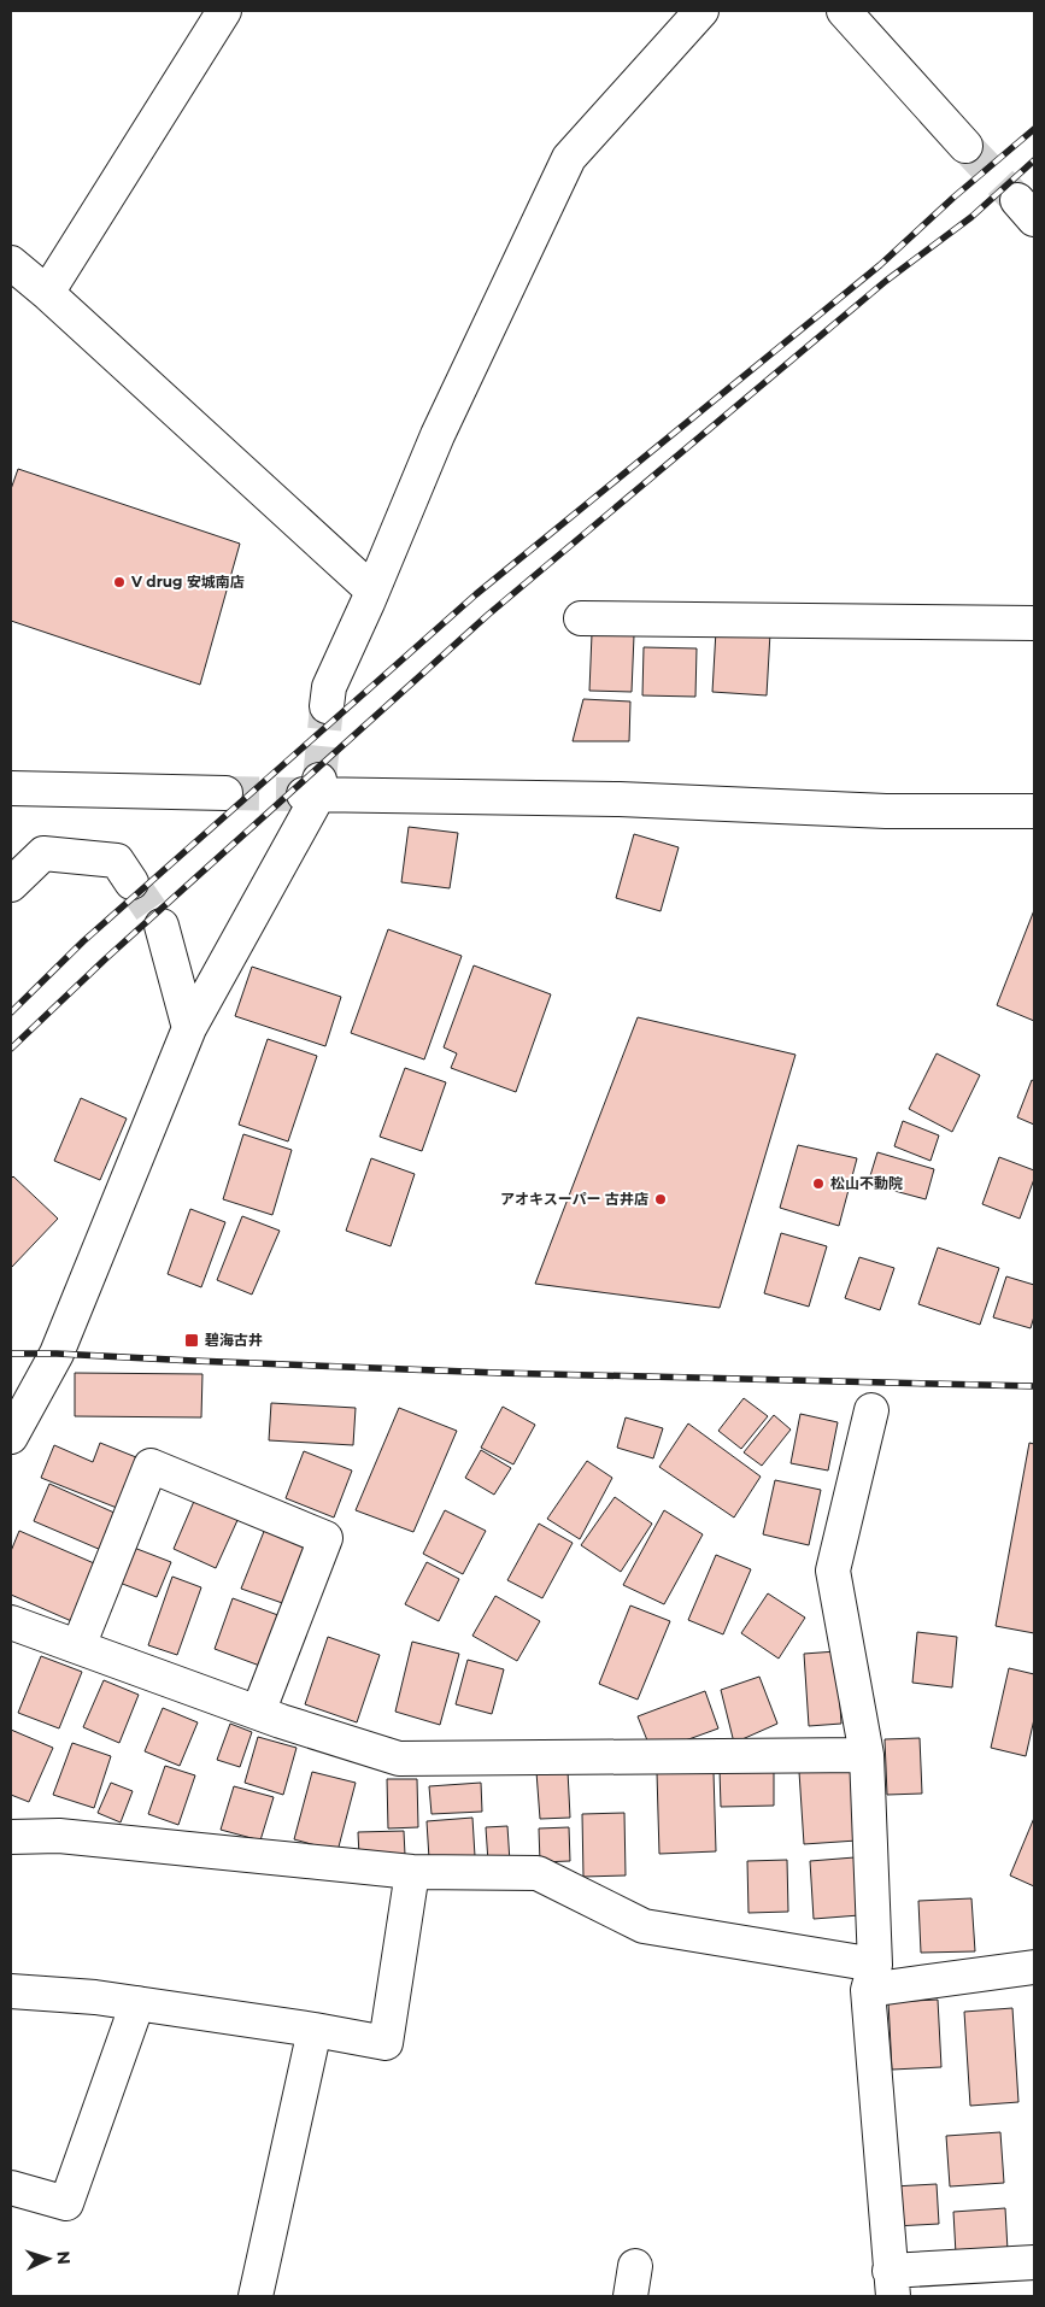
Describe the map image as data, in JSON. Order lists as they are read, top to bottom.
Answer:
{
  "places": {
    "other": ["V drug 安城南店", "松山不動院", "アオキスーパー 古井店"],
    "transit": ["碧海古井"]
  },
  "north": "right"
}
